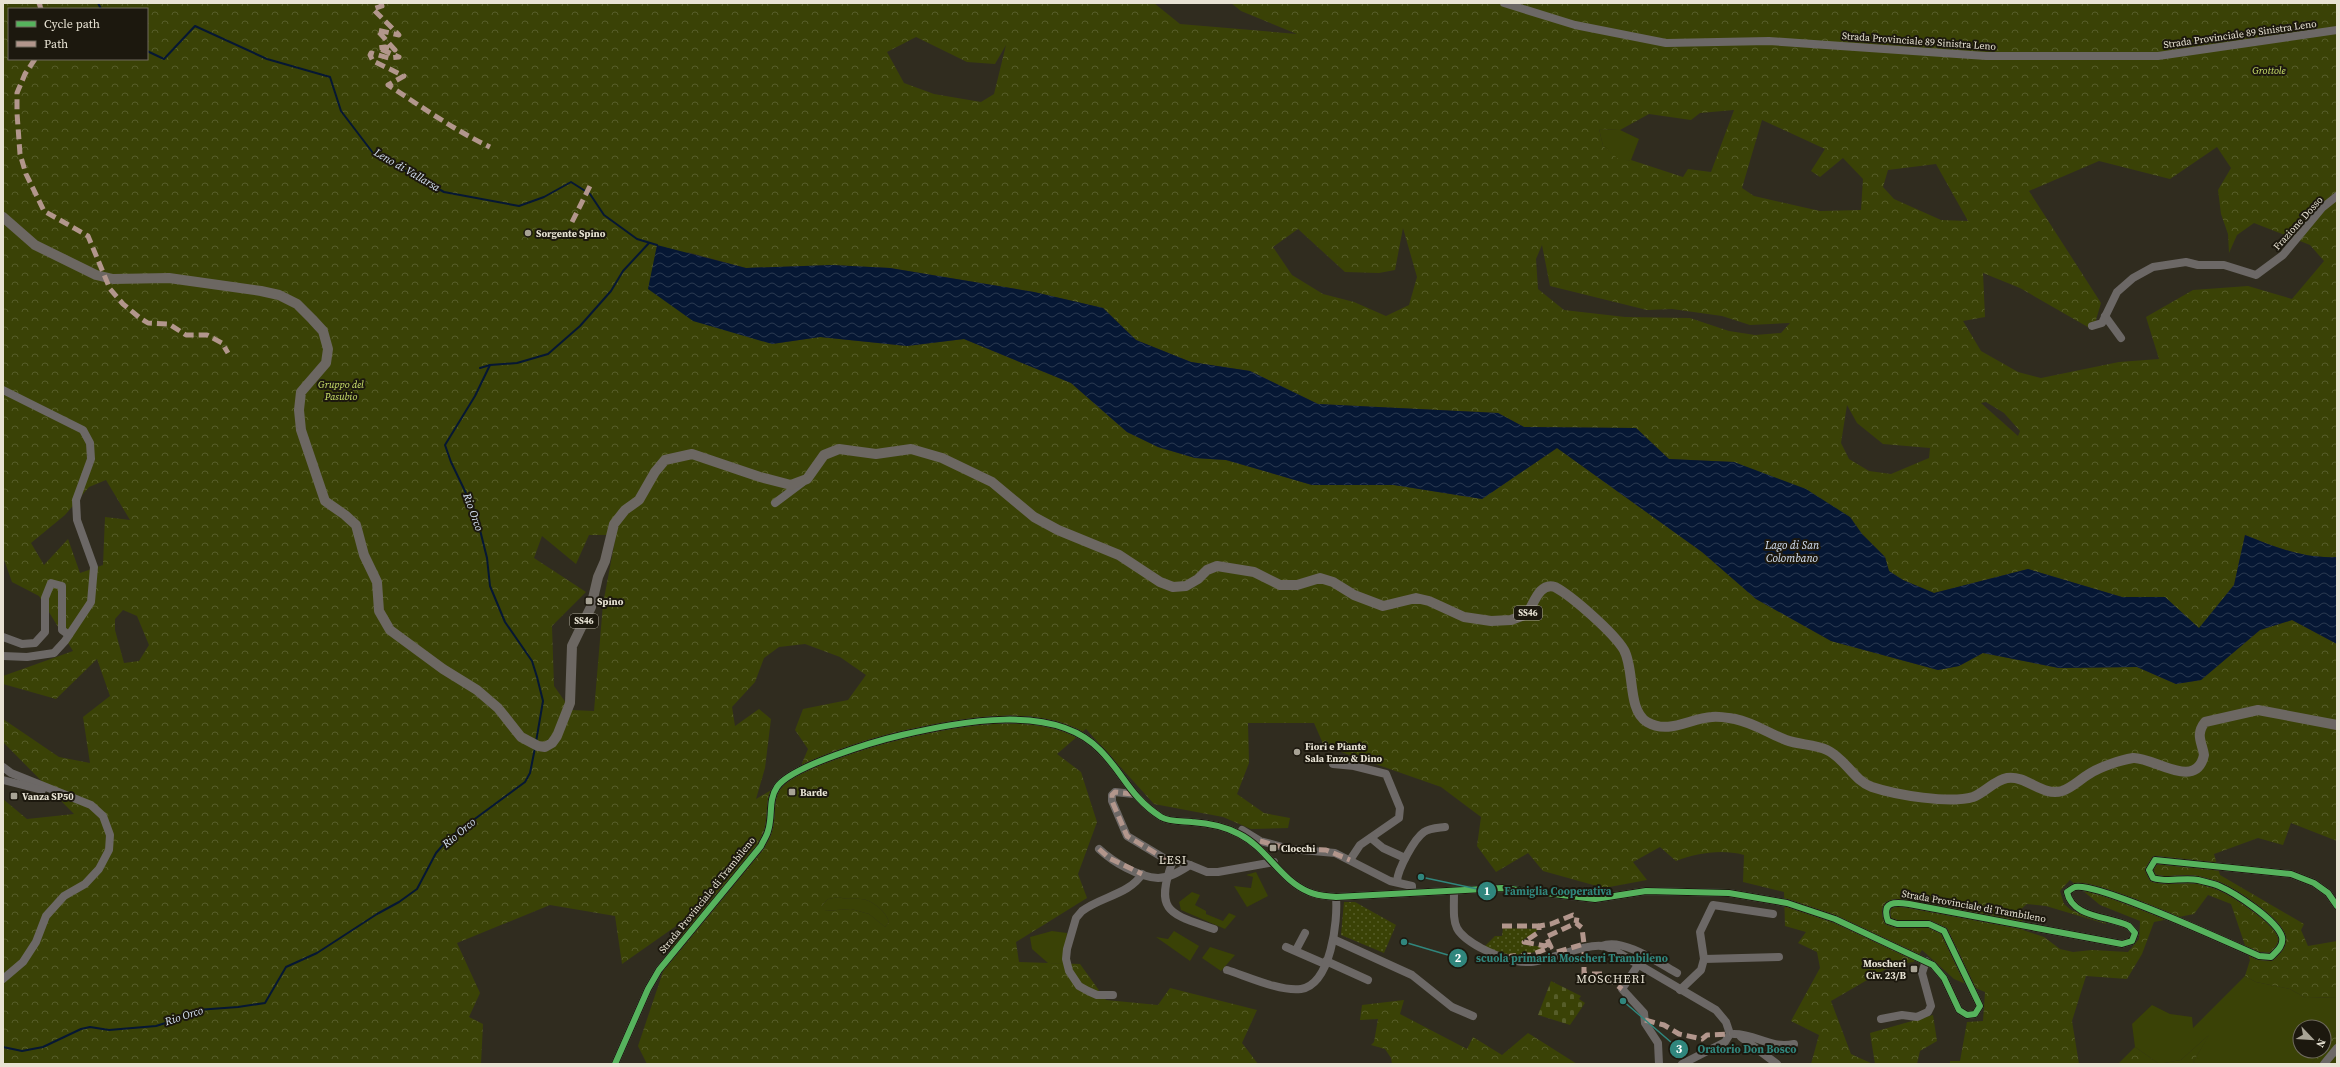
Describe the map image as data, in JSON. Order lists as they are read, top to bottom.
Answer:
{
  "streets": {
    "main road": ["SS46"],
    "street": ["Strada Provinciale 89 Sinistra Leno", "Frazione Dosso", "Strada Provinciale di Trambileno"]
  },
  "districts": ["LESI", "MOSCHERI"],
  "water": ["Leno di Vallarsa", "Rio Orco", "Lago di San Colombano"],
  "parks": ["Grottole", "Gruppo del Pasubio"],
  "places": {
    "other": [
      "Sorgente Spino",
      "Fiori e Piante Sala Enzo & Dino",
      "Famiglia Cooperativa",
      "scuola primaria Moscheri Trambileno",
      "Oratorio Don Bosco"
    ],
    "transit": [
      "Spino",
      "Barde",
      "Vanza SP50",
      "Clocchi",
      "Moscheri Civ. 23/B"
    ]
  },
  "legend": ["Cycle path", "Path"],
  "north": "bottom right"
}
